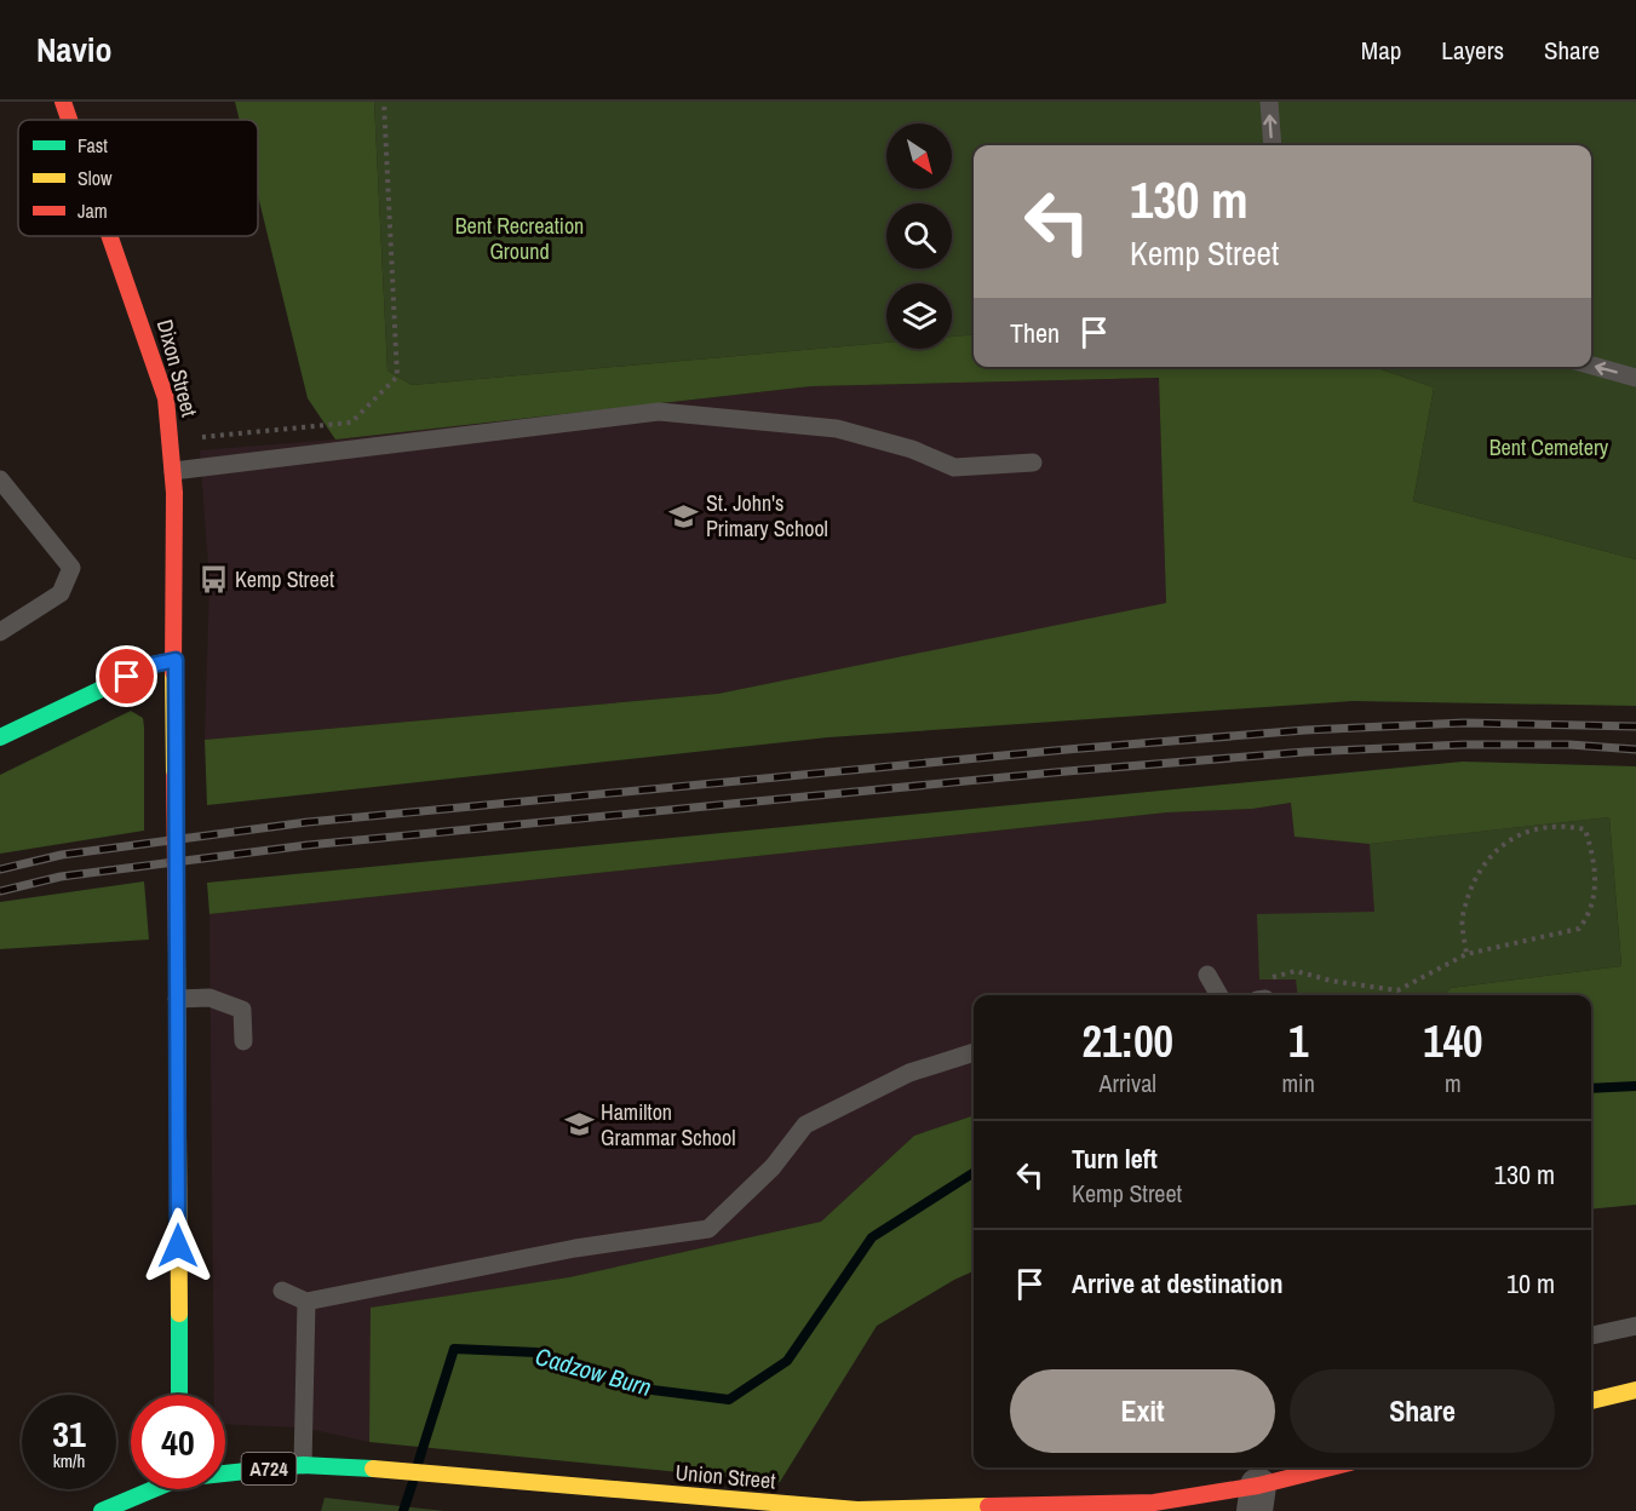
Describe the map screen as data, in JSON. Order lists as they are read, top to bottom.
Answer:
{
  "streets": {
    "street": ["Dixon Street", "A724", "Union Street"]
  },
  "water": ["Cadzow Burn"],
  "parks": ["Bent Recreation Ground", "Bent Cemetery"],
  "places": {
    "school or university": ["St. John's Primary School", "Hamilton Grammar School"],
    "bus stop": ["Kemp Street"]
  },
  "legend": ["Fast", "Slow", "Jam"],
  "north": "bottom right",
  "page": {
    "header": "Navio",
    "nav": ["Map", "Layers", "Share"],
    "turn": ["130 m", "Kemp Street"],
    "then": "Then",
    "eta": [
      "21:00",
      "Arrival",
      "1",
      "min",
      "140",
      "m"
    ],
    "list": [
      {
        "name": "Turn left",
        "note": "Kemp Street",
        "value": "130 m"
      },
      {
        "name": "Arrive at destination",
        "value": "10 m"
      }
    ],
    "buttons": ["Exit", "Share"],
    "speed": "31 km/h",
    "limit": "40"
  }
}
